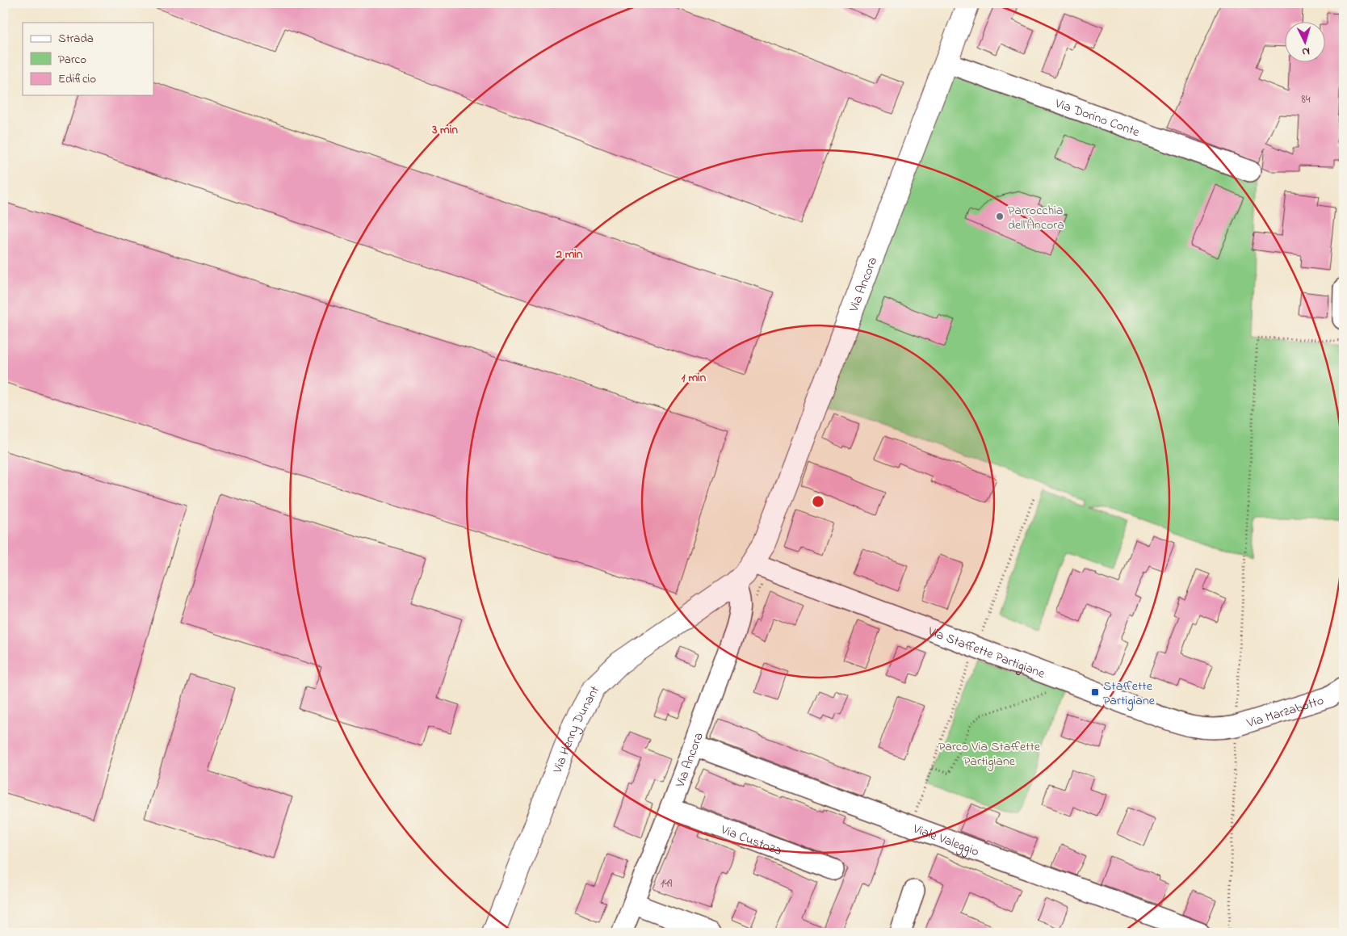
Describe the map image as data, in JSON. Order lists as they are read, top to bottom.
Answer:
{
  "streets": {
    "main road": ["Via Ancora", "Via Henry Dunant"],
    "street": [
      "Via Dorino Conte",
      "Via Staffette Partigiane",
      "Via Marzabotto",
      "Via Custoza",
      "Viale Valeggio"
    ]
  },
  "crossings": [
    ["Via Dorino Conte", "Via Ancora"],
    ["Via Ancora", "Via Staffette Partigiane"],
    ["Via Ancora", "Via Henry Dunant"],
    ["Via Ancora", "Via Custoza"],
    ["Via Ancora", "Viale Valeggio"],
    ["Via Staffette Partigiane", "Via Marzabotto"]
  ],
  "parks": ["Parco Via Staffette Partigiane"],
  "places": {
    "other": ["Parrocchia dell'Àncora"],
    "transit": ["Staffette Partigiane"]
  },
  "house_numbers": ["84", "149"],
  "legend": ["Strada", "Parco", "Edificio"],
  "north": "bottom",
  "rings": ["3 min", "2 min", "1 min"]
}
